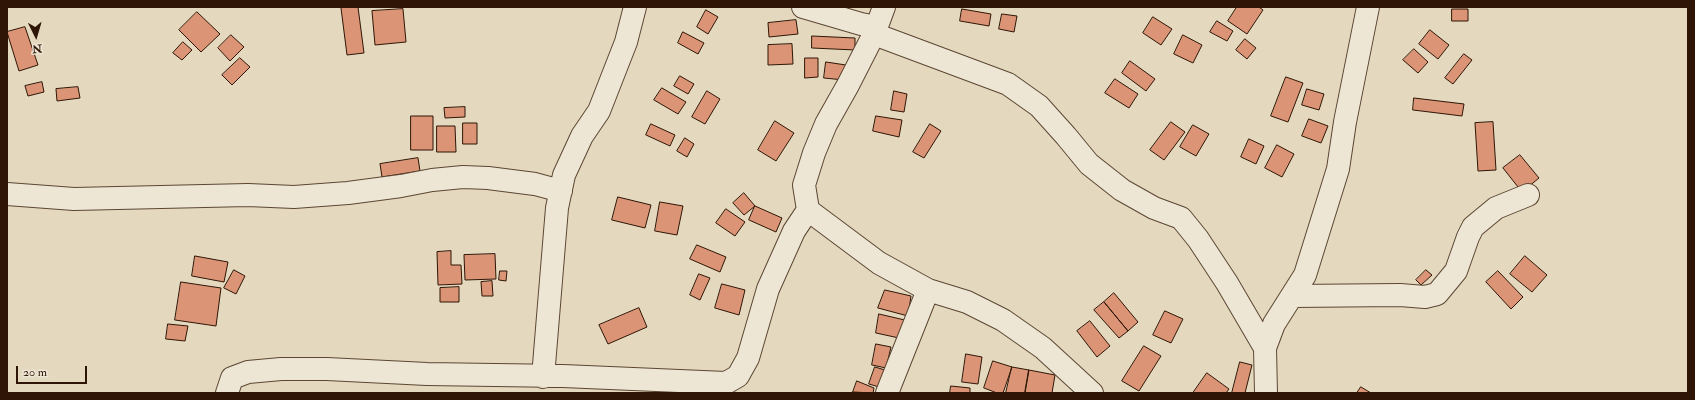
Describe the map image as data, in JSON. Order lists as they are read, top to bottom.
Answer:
{
  "scale_bar": "20 m",
  "north": "bottom"
}
